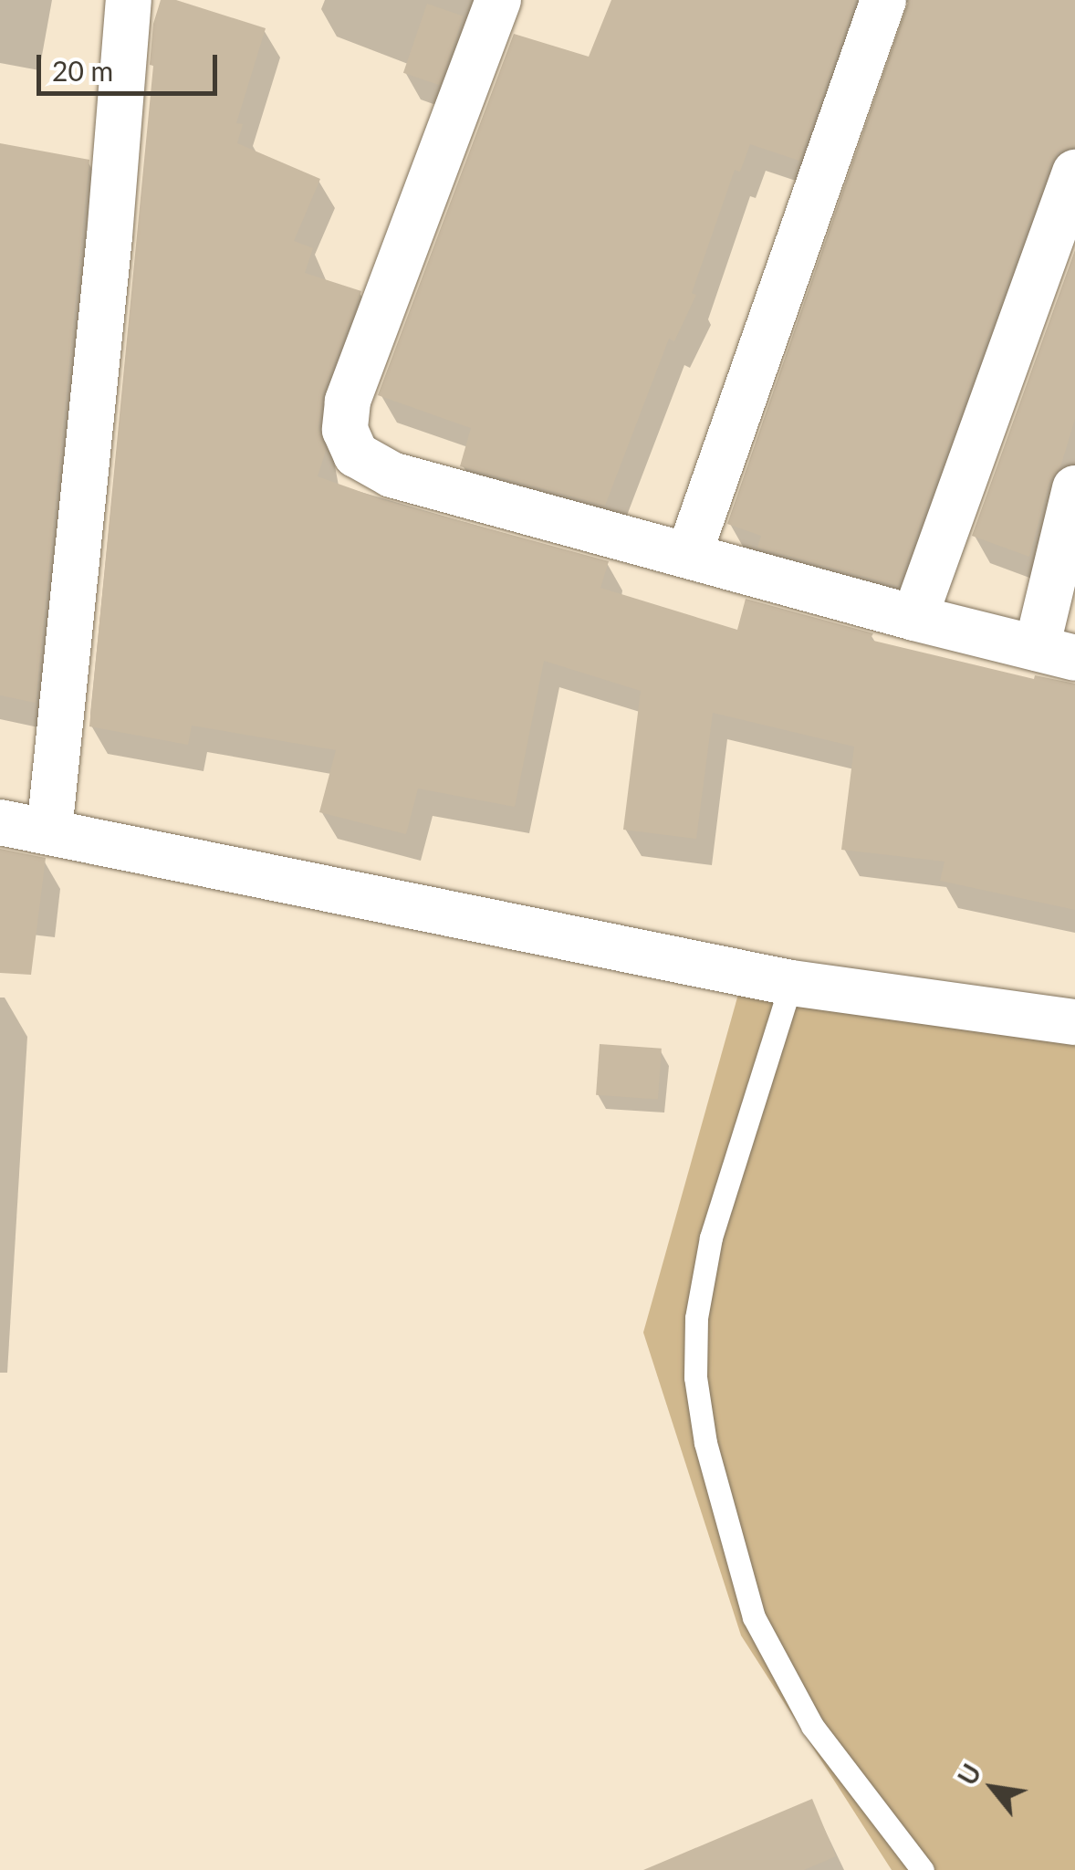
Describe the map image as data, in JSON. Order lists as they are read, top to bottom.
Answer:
{
  "scale_bar": "20 m",
  "north": "top left"
}
